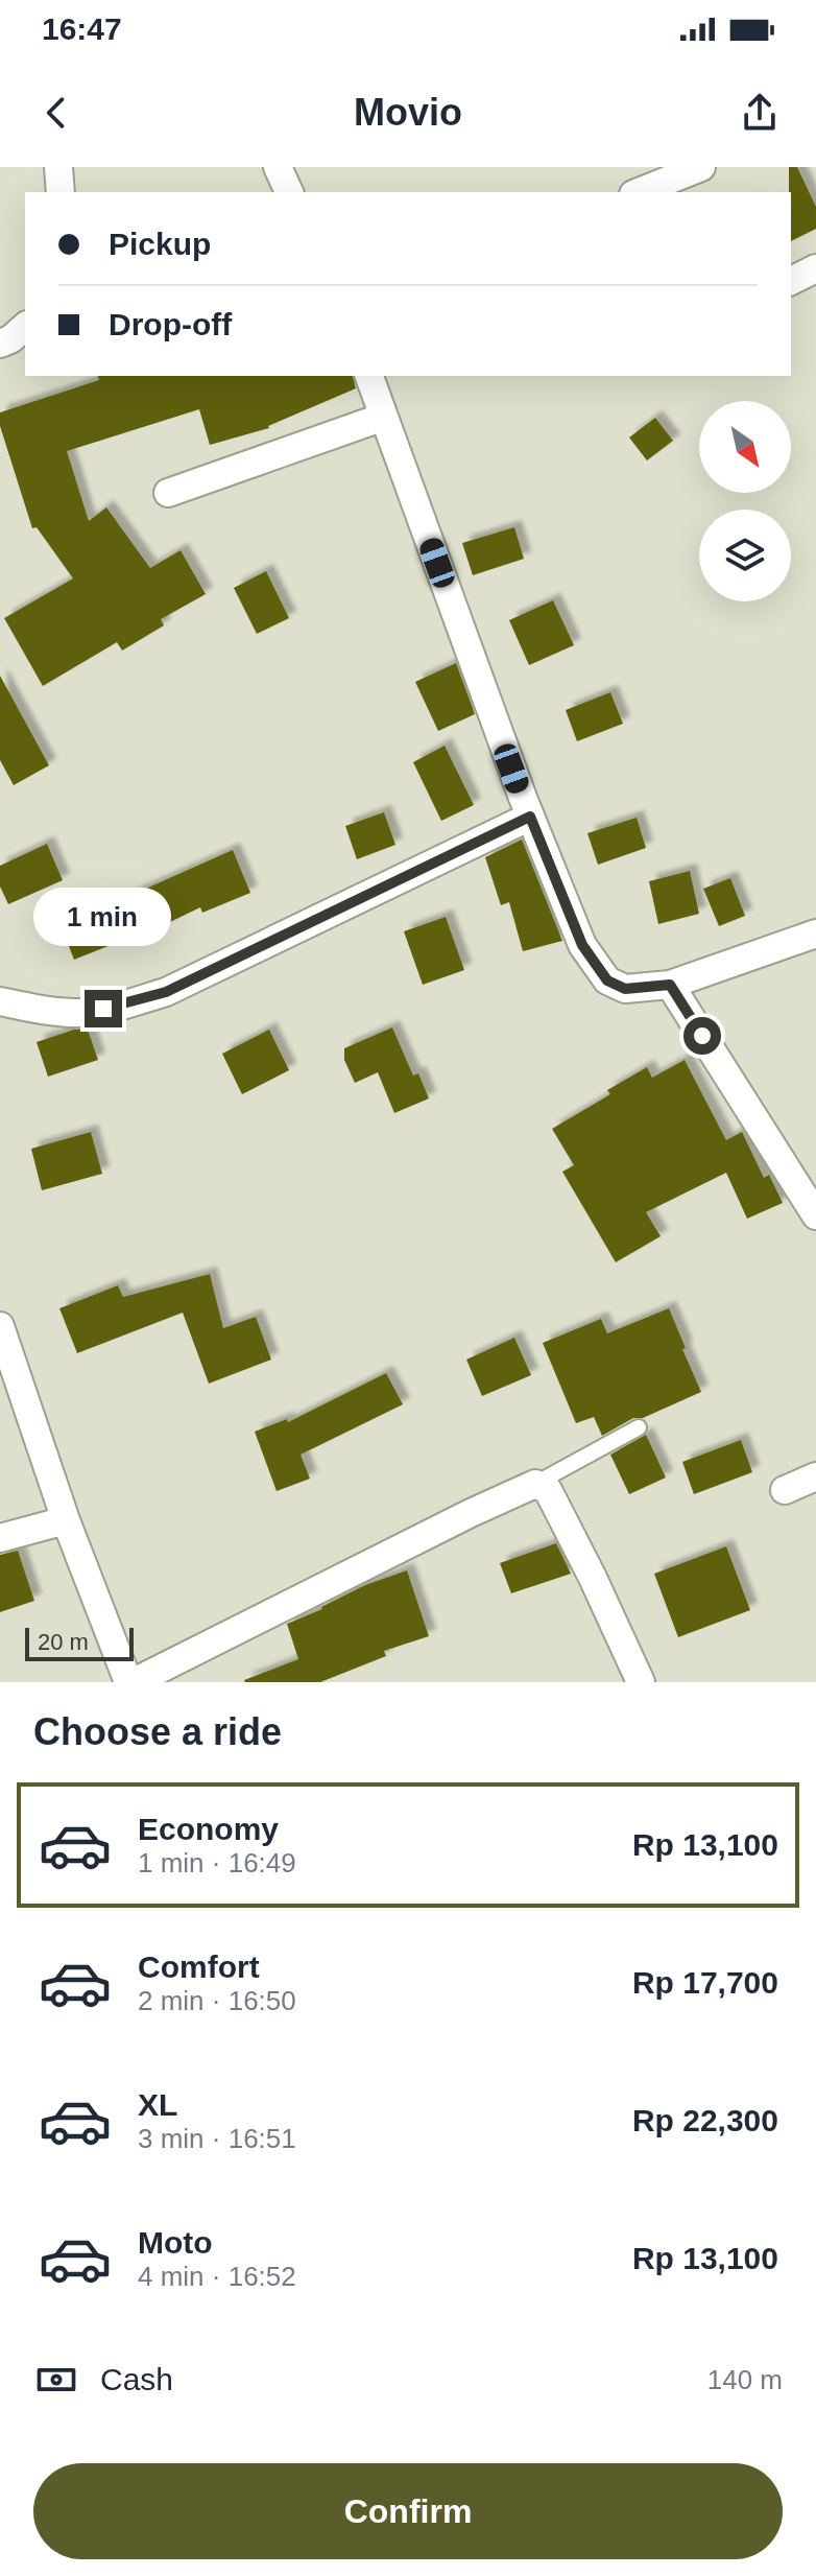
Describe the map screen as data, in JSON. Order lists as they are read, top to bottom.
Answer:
{
  "scale_bar": "20 m",
  "north": "bottom right",
  "page": {
    "status": "16:47",
    "header": "Movio",
    "banner": ["Pickup", "Drop-off"],
    "bubble": "1 min",
    "scale": "20 m",
    "heading": "Choose a ride",
    "list": [
      {
        "name": "Economy",
        "note": "1 min · 16:49",
        "value": "Rp 13,100"
      },
      {
        "name": "Comfort",
        "note": "2 min · 16:50",
        "value": "Rp 17,700"
      },
      {
        "name": "XL",
        "note": "3 min · 16:51",
        "value": "Rp 22,300"
      },
      {
        "name": "Moto",
        "note": "4 min · 16:52",
        "value": "Rp 13,100"
      }
    ],
    "pay": ["Cash", "140 m"],
    "buttons": "Confirm"
  }
}
